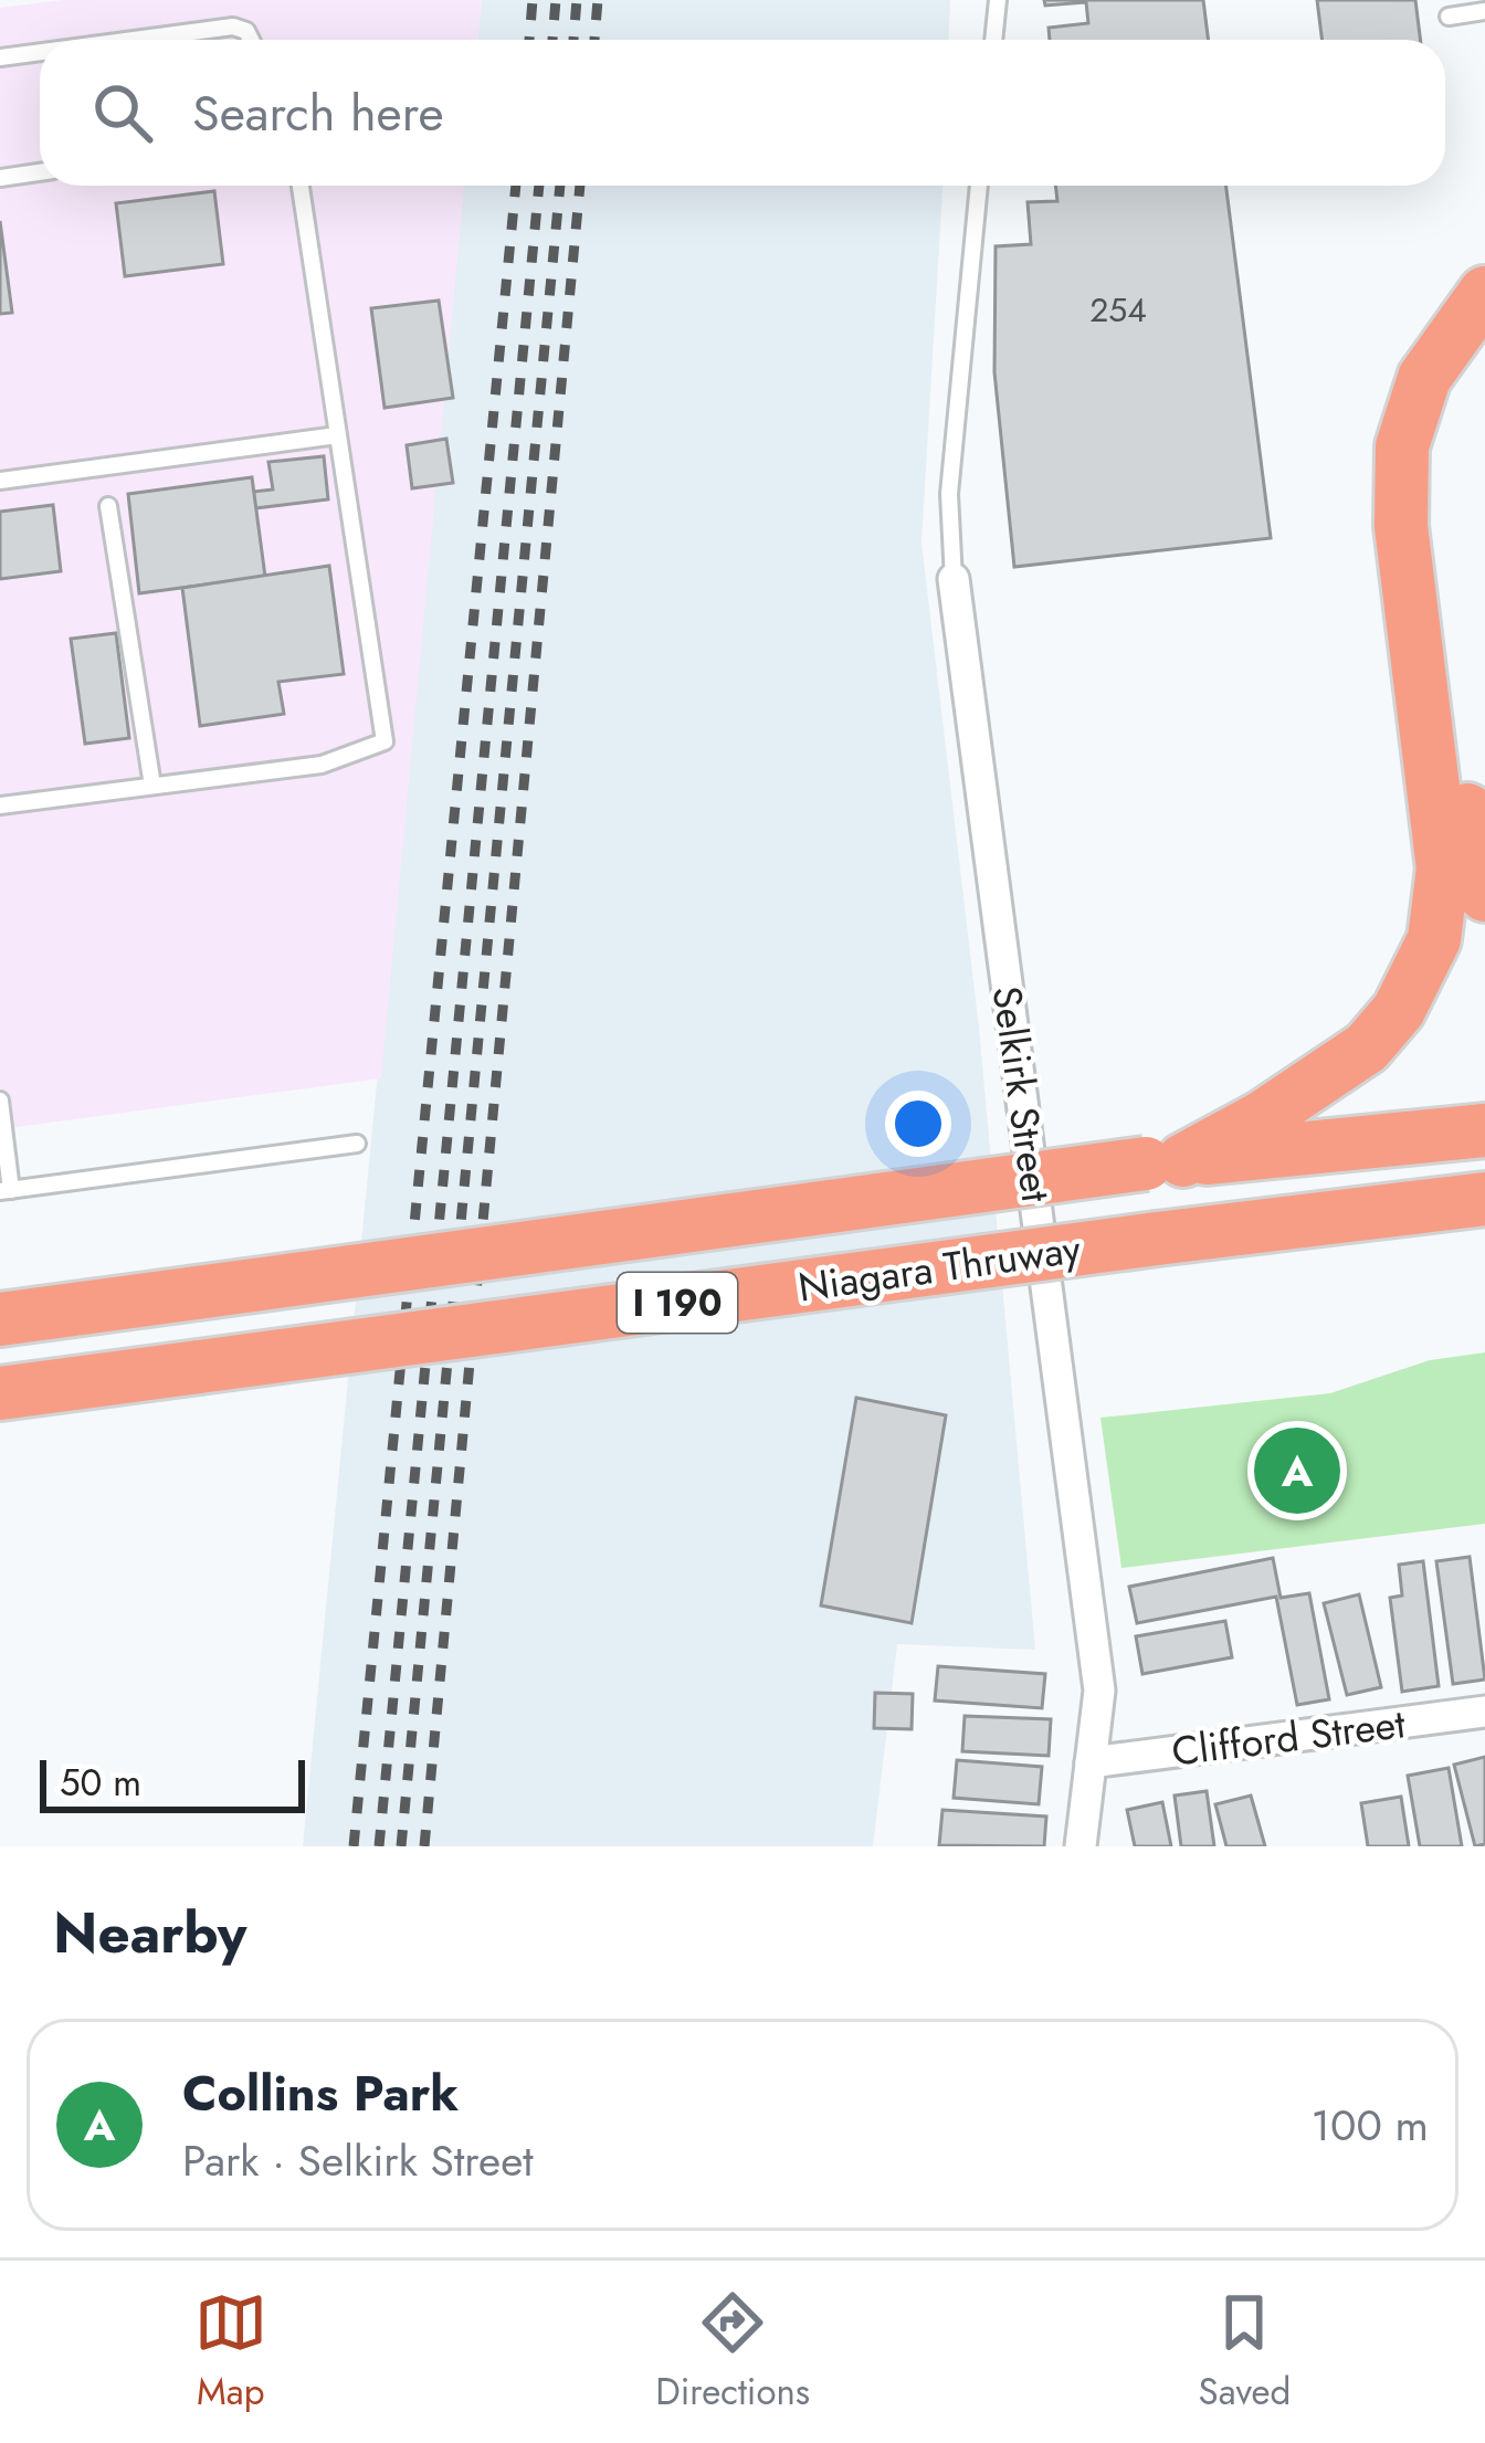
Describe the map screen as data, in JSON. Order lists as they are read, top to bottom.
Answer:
{
  "streets": {
    "highway": ["Niagara Thruway", "I 190"],
    "street": ["Selkirk Street", "Clifford Street"]
  },
  "crossings": [
    ["Selkirk Street", "Clifford Street"]
  ],
  "house_numbers": ["254"],
  "scale_bar": "50 m",
  "page": {
    "search": "Search here",
    "pins": "A",
    "scale": "50 m",
    "heading": "Nearby",
    "list": [
      {
        "mark": "A",
        "name": "Collins Park",
        "note": "Park · Selkirk Street",
        "value": "100 m"
      }
    ],
    "nav": ["Map", "Directions", "Saved"]
  }
}
